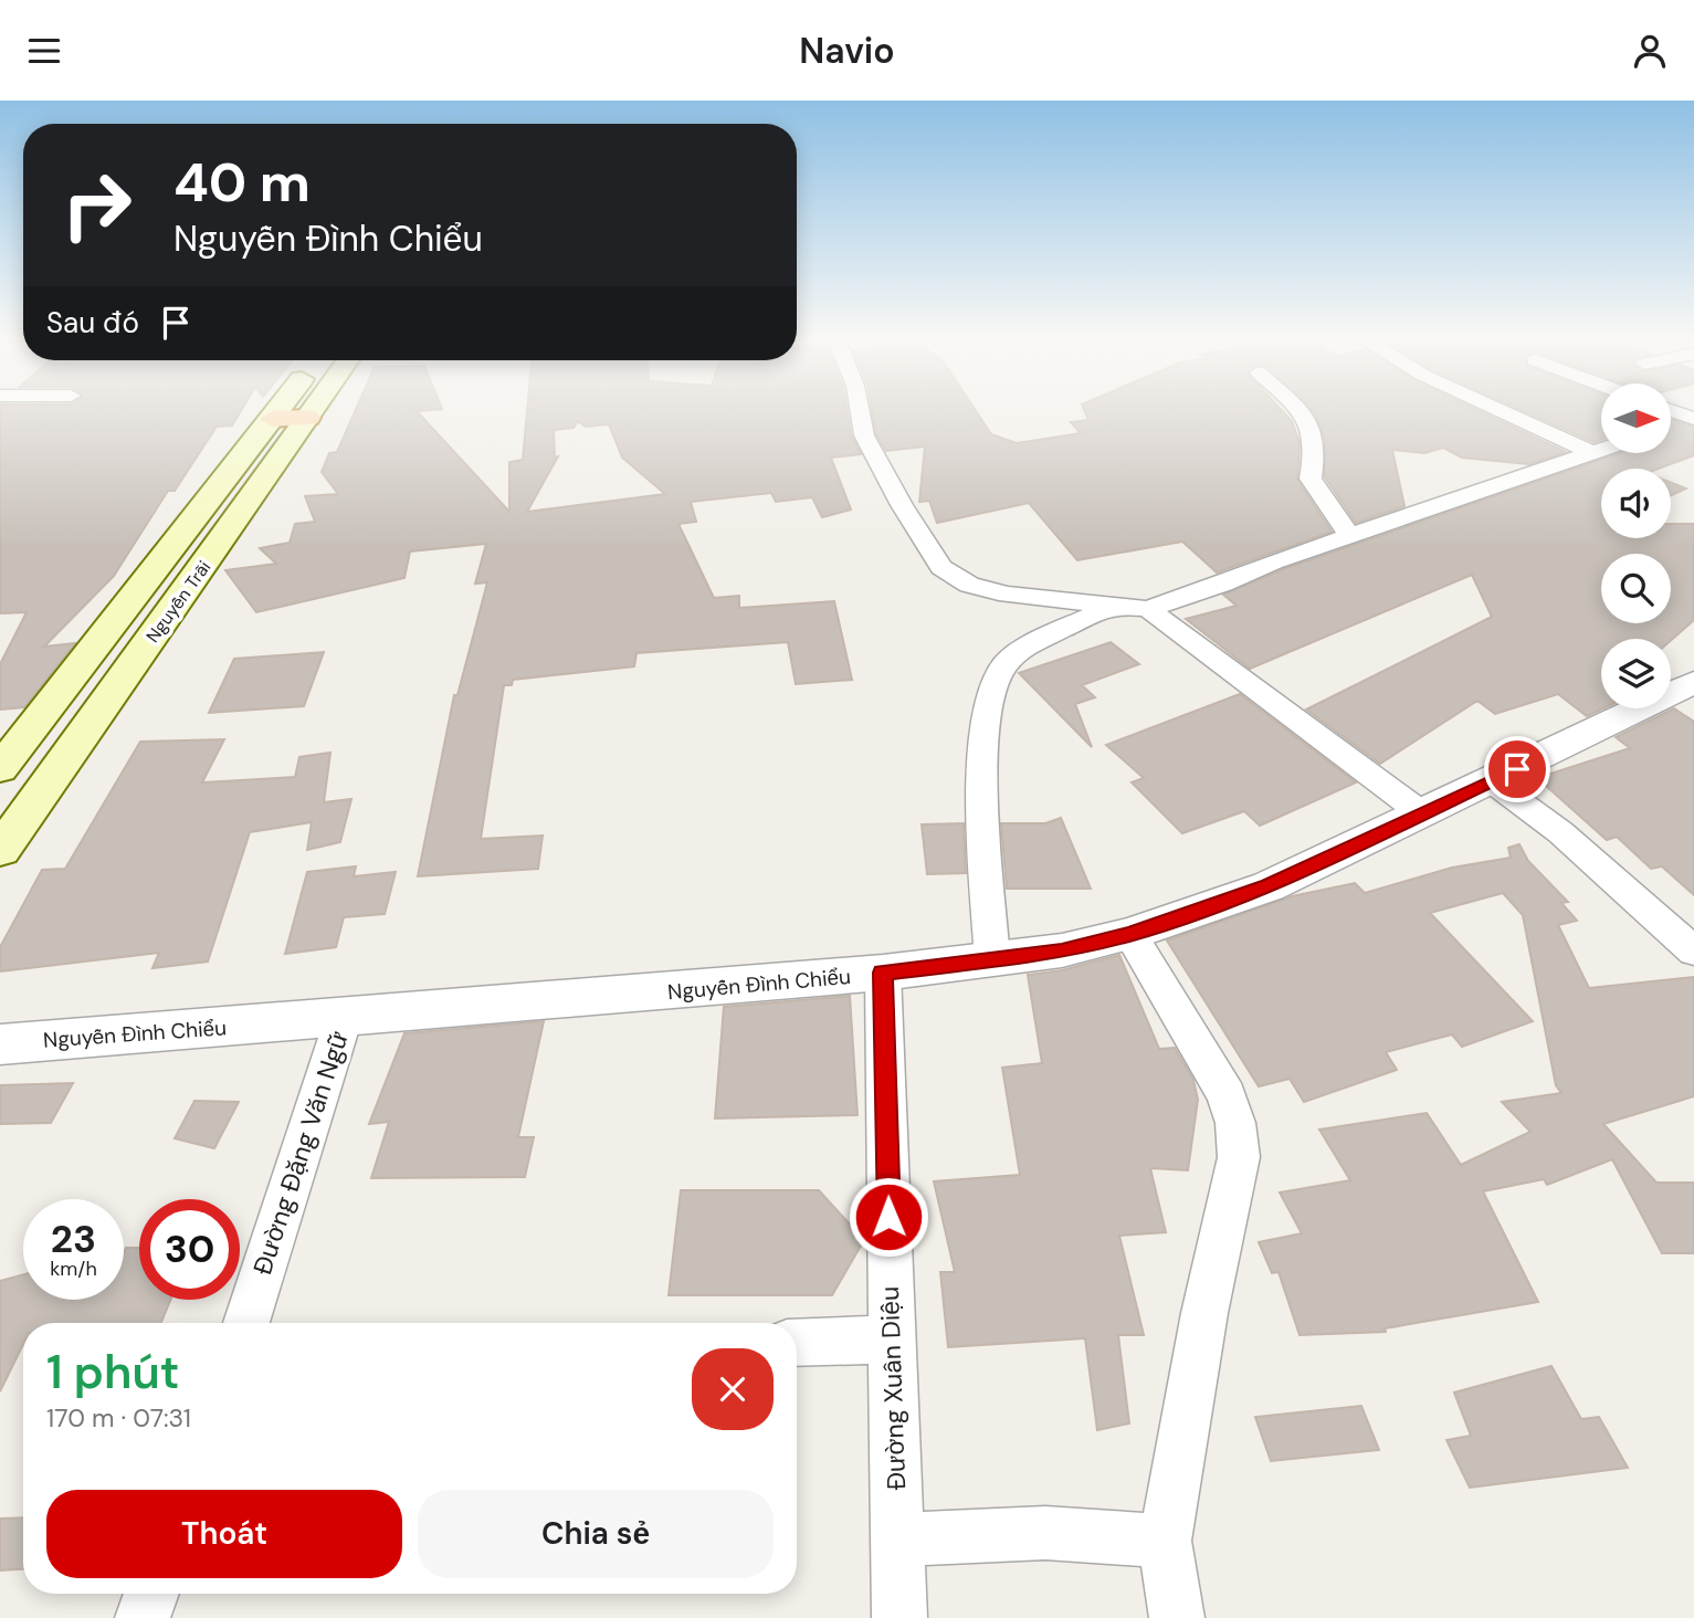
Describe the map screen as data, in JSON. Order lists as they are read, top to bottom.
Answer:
{
  "streets": {
    "main road": ["Nguyễn Trãi"],
    "street": ["Nguyễn Đình Chiểu", "Đường Đặng Văn Ngữ", "Đường Xuân Diệu"]
  },
  "crossings": [
    ["Nguyễn Đình Chiểu", "Đường Đặng Văn Ngữ"],
    ["Nguyễn Đình Chiểu", "Đường Xuân Diệu"]
  ],
  "north": "right",
  "page": {
    "header": "Navio",
    "turn": ["40 m", "Nguyễn Đình Chiểu"],
    "then": "Sau đó",
    "speed": "23 km/h",
    "limit": "30",
    "heading": ["1 phút", "170 m · 07:31"],
    "buttons": ["Thoát", "Chia sẻ"]
  }
}
